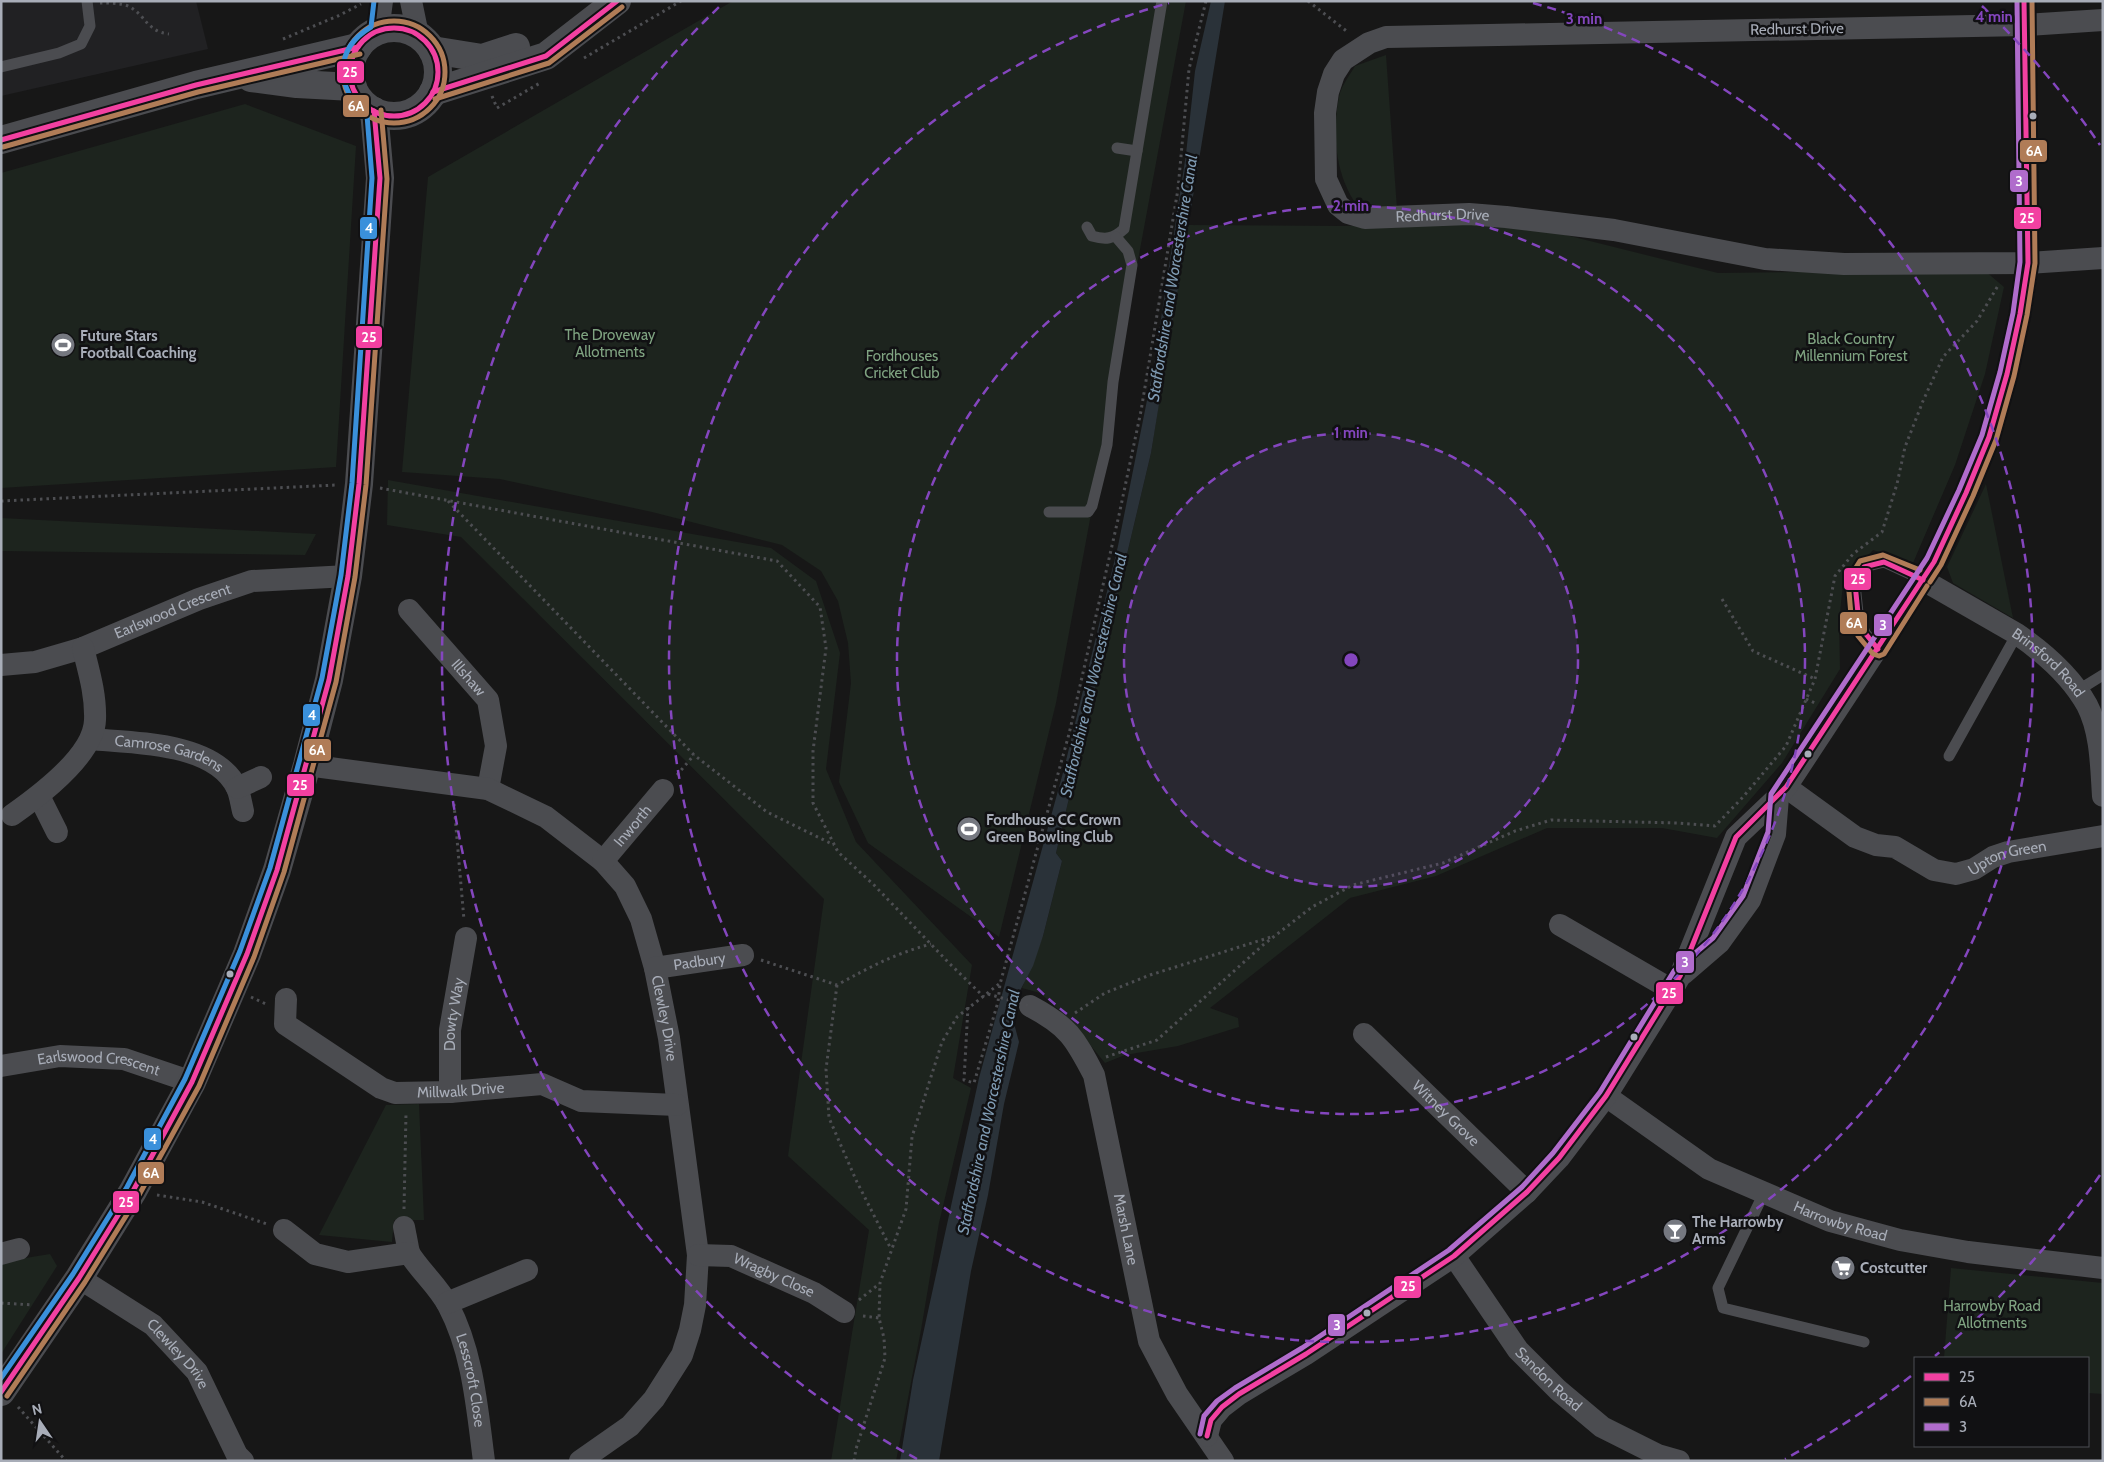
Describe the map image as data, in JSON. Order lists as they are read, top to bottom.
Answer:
{
  "streets": {
    "street": [
      "Redhurst Drive",
      "Earlswood Crescent",
      "Brinsford Road",
      "Illshaw",
      "Camrose Gardens",
      "Inworth",
      "Upton Green",
      "Padbury",
      "Dowty Way",
      "Clewley Drive",
      "Millwalk Drive",
      "Witney Grove",
      "Harrowby Road",
      "Marsh Lane",
      "Wragby Close",
      "Sandon Road",
      "Lesscroft Close"
    ]
  },
  "crossings": [
    ["Earlswood Crescent", "Camrose Gardens"],
    ["Illshaw", "Clewley Drive"],
    ["Inworth", "Clewley Drive"],
    ["Padbury", "Clewley Drive"],
    ["Dowty Way", "Millwalk Drive"],
    ["Clewley Drive", "Millwalk Drive"],
    ["Clewley Drive", "Wragby Close"]
  ],
  "water": ["Staffordshire and Worcestershire Canal"],
  "parks": [
    "The Droveway Allotments",
    "Black Country Millennium Forest",
    "Fordhouses Cricket Club",
    "Harrowby Road Allotments"
  ],
  "places": {
    "sports": ["Future Stars Football Coaching", "Fordhouse CC Crown Green Bowling Club"],
    "bar": ["The Harrowby Arms"],
    "supermarket": ["Costcutter"]
  },
  "lines": [
    "transit line 25",
    "transit line 6A",
    "transit line 3",
    "transit line 4"
  ],
  "legend": ["25", "6A", "3"],
  "north": "top",
  "rings": [
    "4 min",
    "3 min",
    "2 min",
    "1 min"
  ]
}
